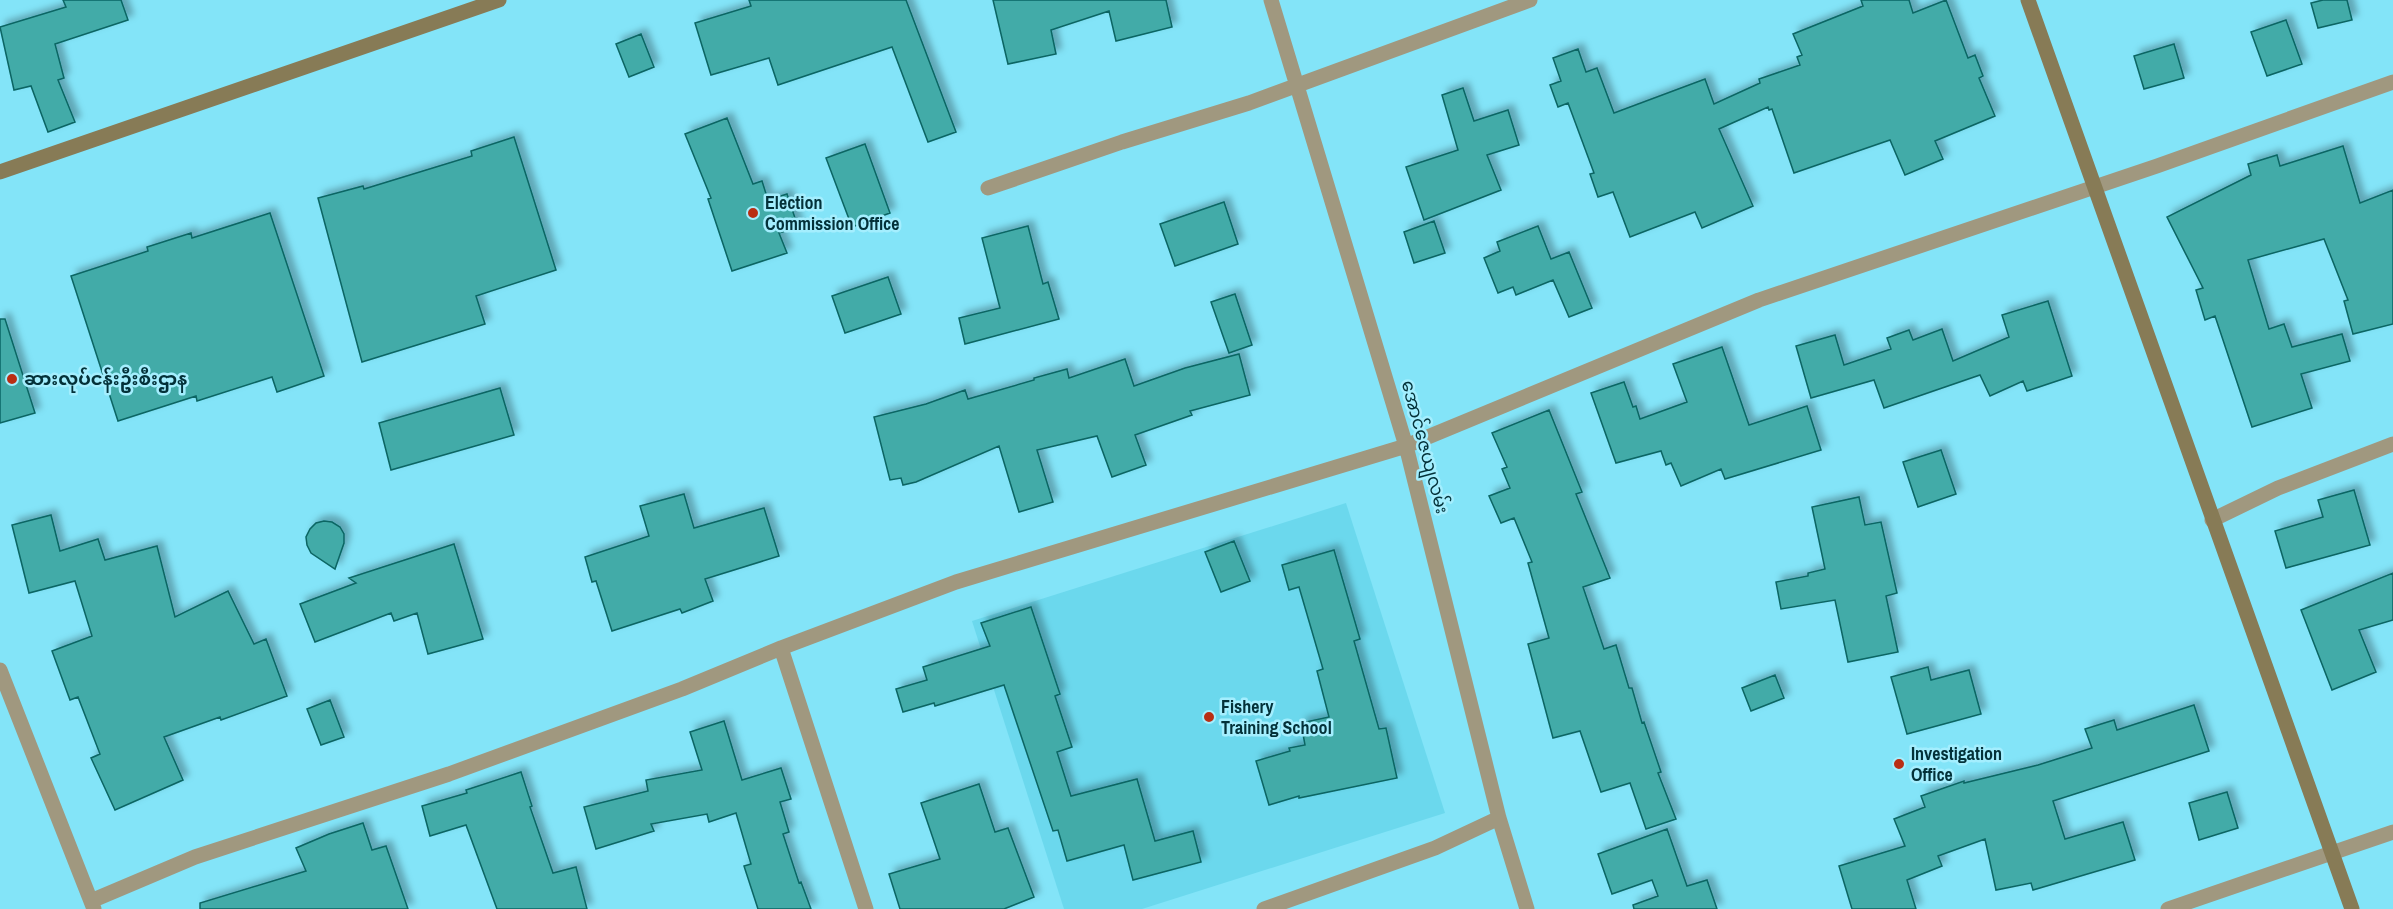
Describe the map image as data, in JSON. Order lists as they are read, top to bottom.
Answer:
{
  "streets": {
    "street": ["အောင်ဇေယျလမ်း"]
  },
  "places": [
    "Election Commission Office",
    "ဆားလုပ်ငန်းဦးစီးဌာန",
    "Fishery Training School",
    "Investigation Office"
  ]
}
